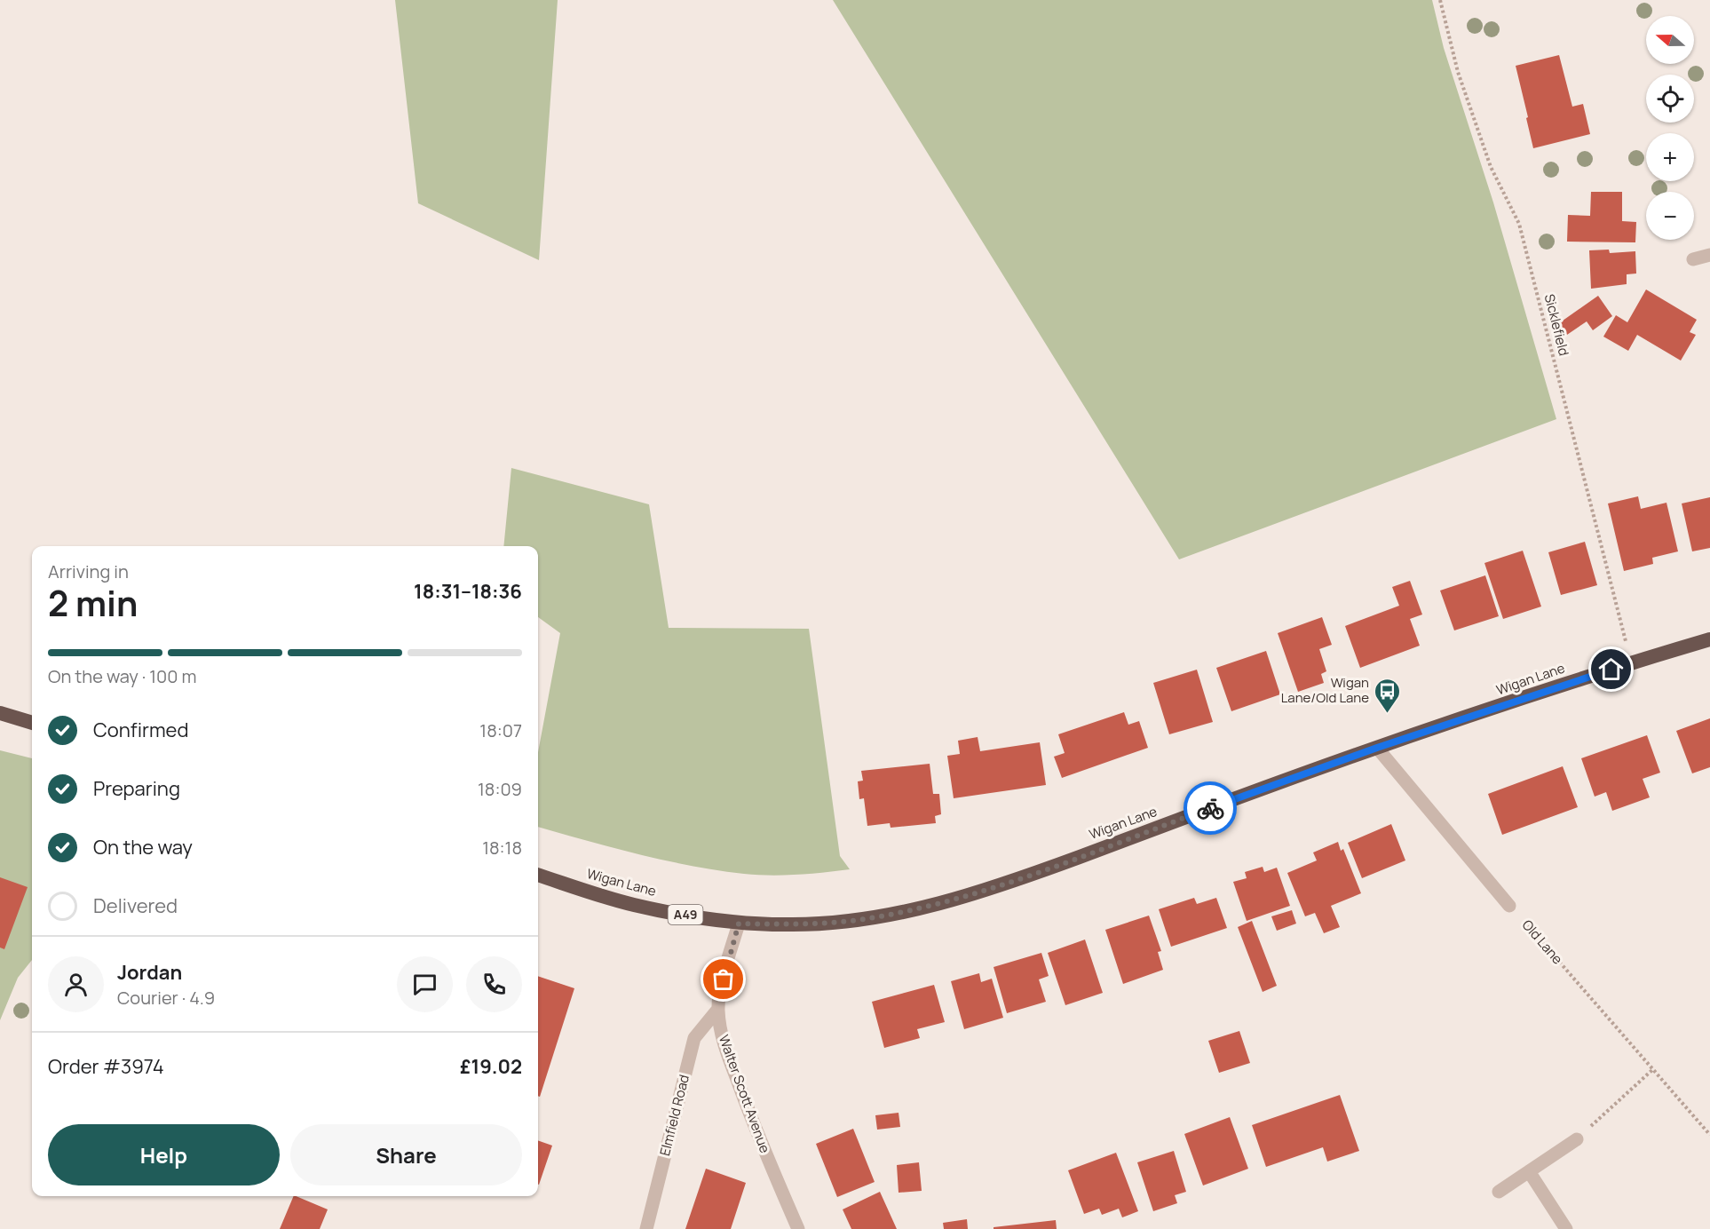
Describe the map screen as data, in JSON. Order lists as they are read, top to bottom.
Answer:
{
  "streets": {
    "highway": ["Wigan Lane", "A49"],
    "street": ["Walter Scott Avenue", "Elmfield Road"],
    "path": ["Sicklefield", "Old Lane"]
  },
  "crossings": [
    ["Sicklefield", "Wigan Lane"],
    ["Wigan Lane", "Walter Scott Avenue"],
    ["Walter Scott Avenue", "Elmfield Road"]
  ],
  "places": {
    "bus stop": ["Wigan Lane/Old Lane"]
  },
  "north": "left",
  "page": {
    "map_buttons": ["+", "−"],
    "heading": ["2 min", "Arriving in", "18:31–18:36"],
    "panel": [
      "Jordan",
      "Courier · 4.9",
      "Order #3974",
      "£19.02"
    ],
    "bar": "On the way · 100 m",
    "list": [
      ["Confirmed", "18:07"],
      ["Preparing", "18:09"],
      ["On the way", "18:18"],
      "Delivered"
    ],
    "buttons": ["Help", "Share"]
  }
}
